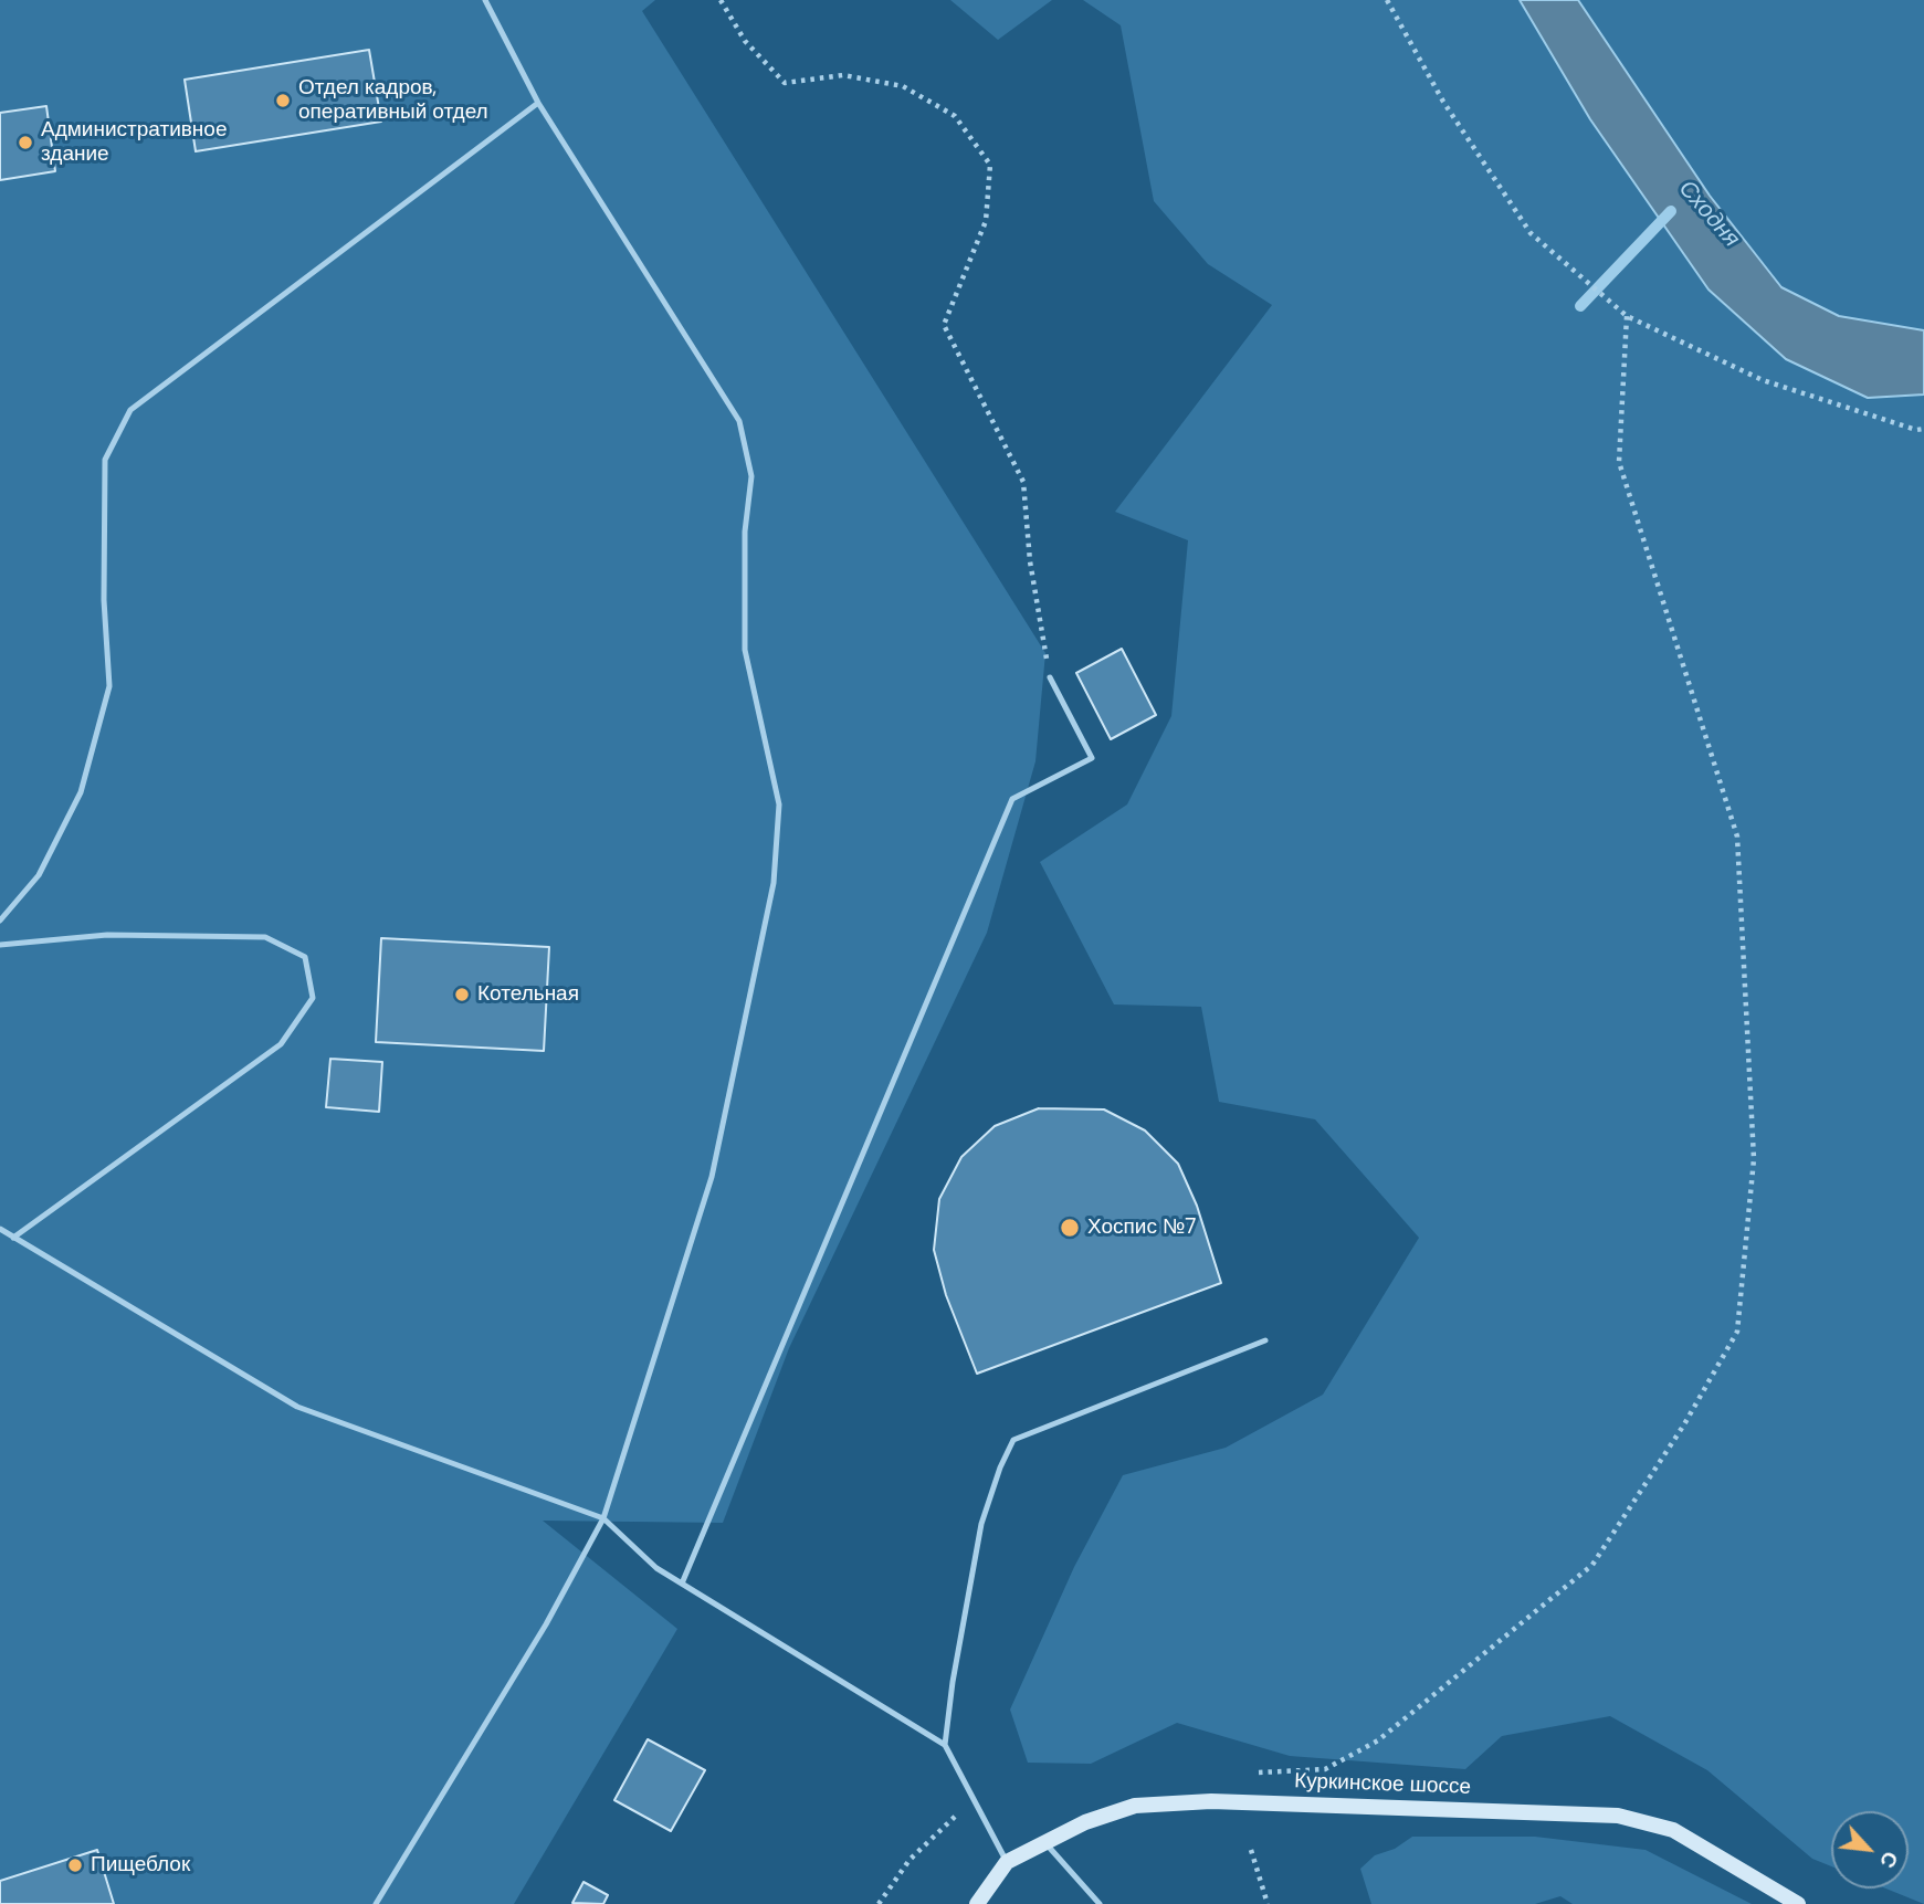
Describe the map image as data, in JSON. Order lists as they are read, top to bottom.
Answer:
{
  "streets": {
    "main road": ["Куркинское шоссе"]
  },
  "water": ["Сходня"],
  "places": [
    "Отдел кадров, оперативный отдел",
    "Административное здание",
    "Котельная",
    "Хоспис №7",
    "Пищеблок"
  ],
  "north": "bottom right"
}
